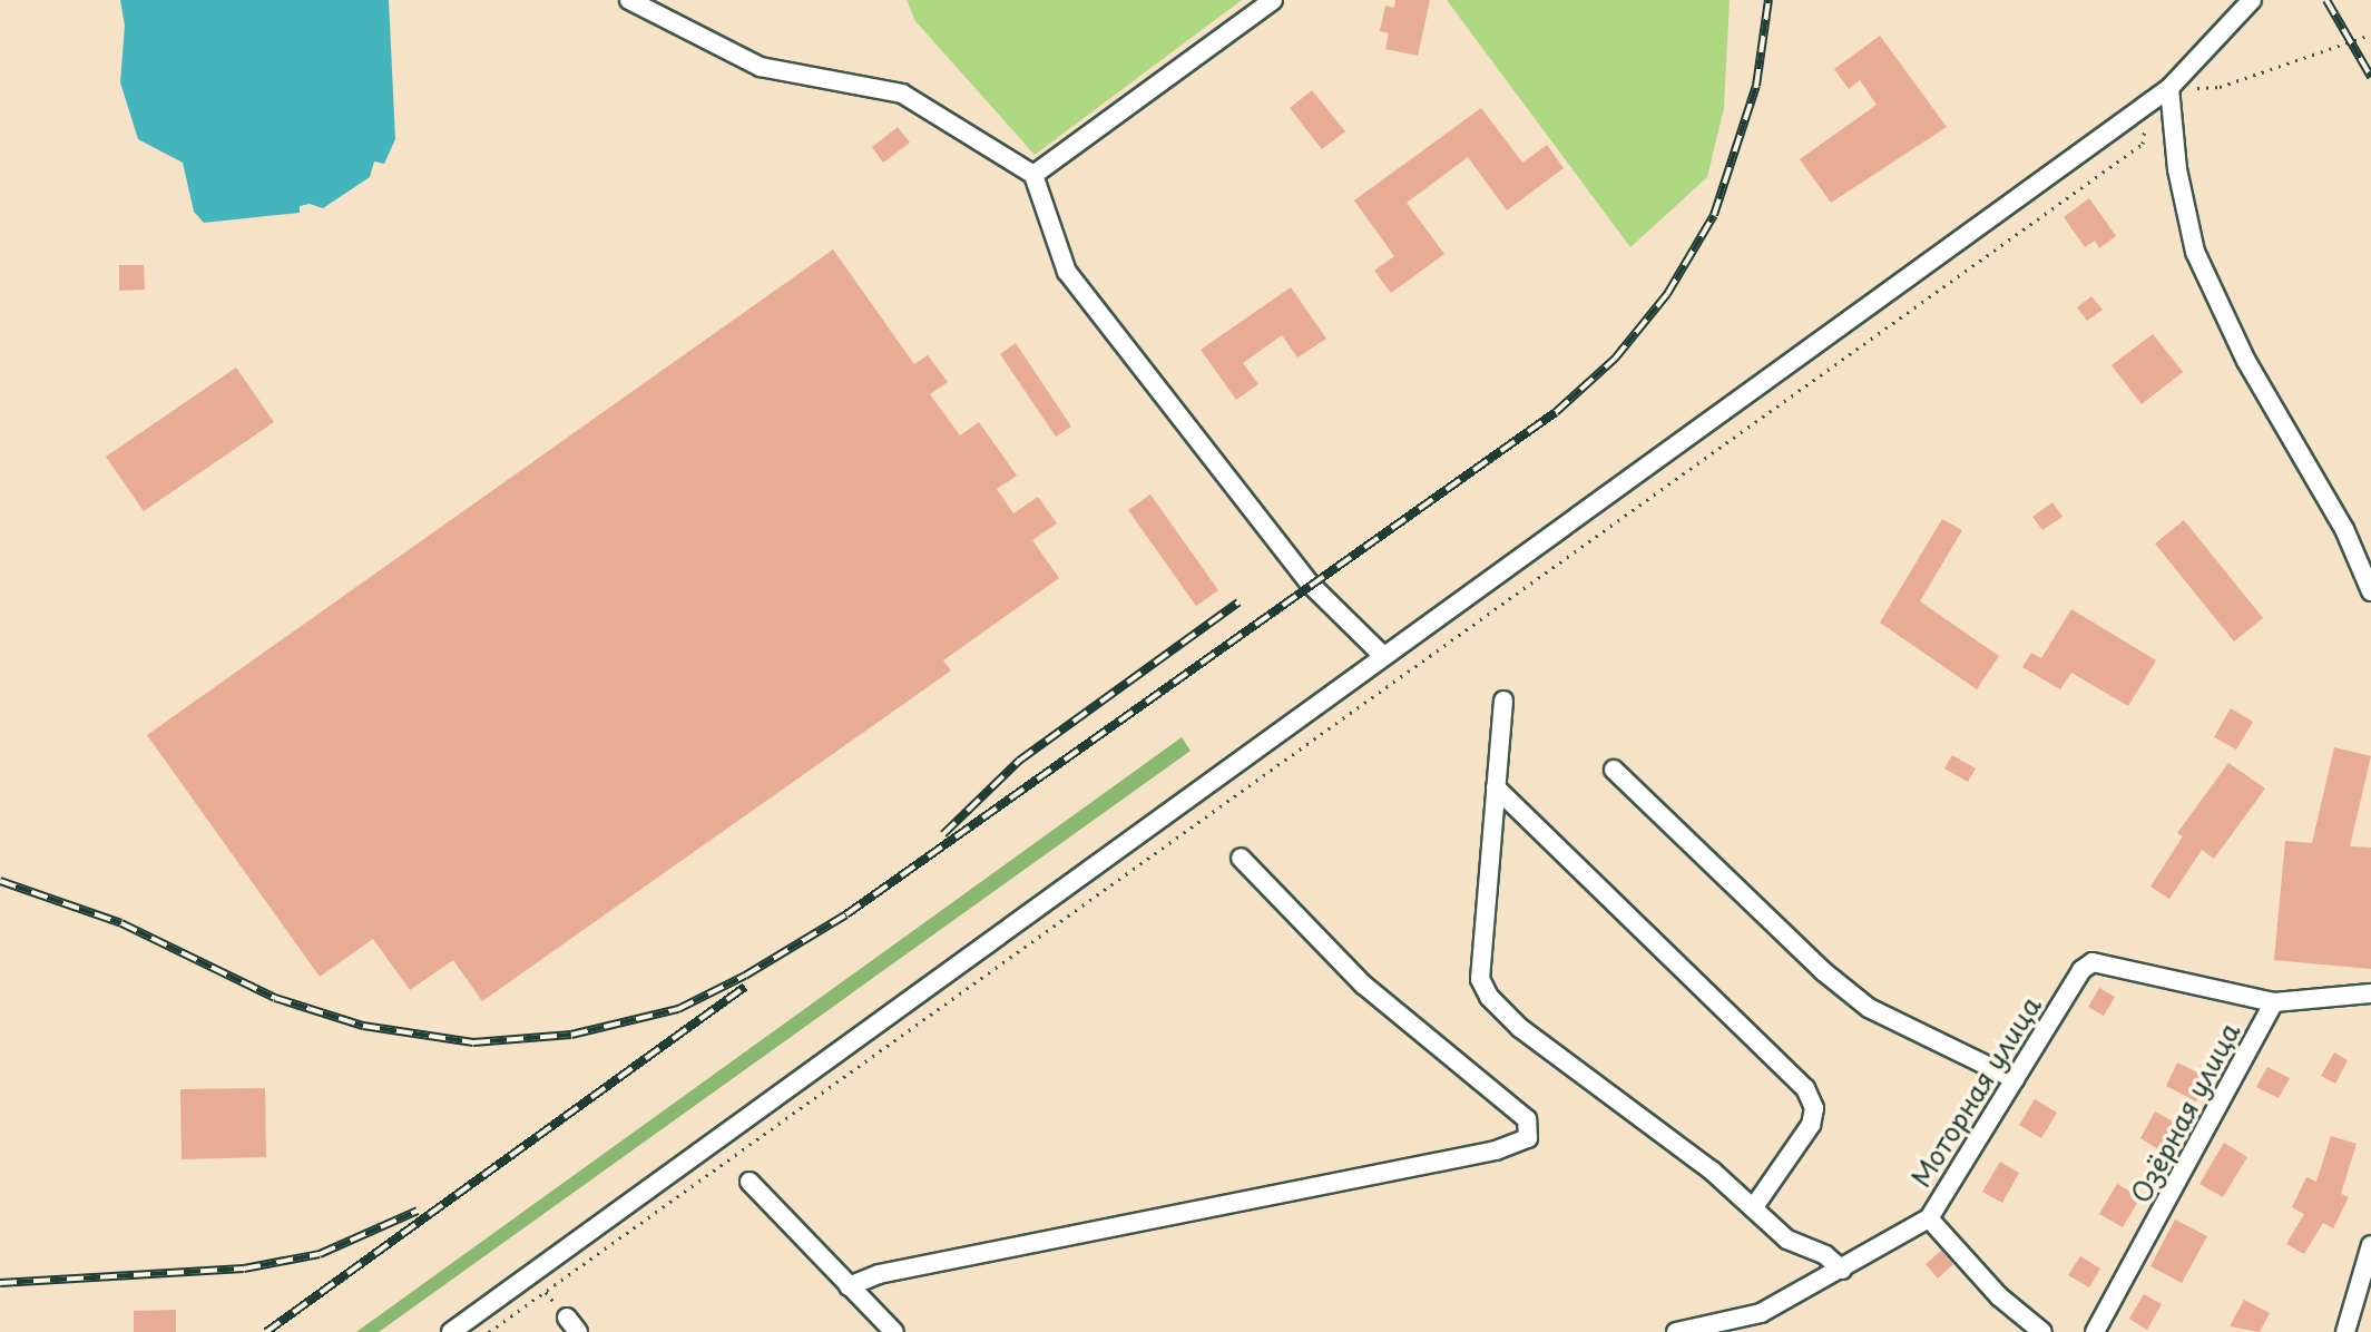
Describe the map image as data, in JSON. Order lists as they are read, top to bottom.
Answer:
{
  "streets": {
    "street": ["Моторная улица", "Озёрная улица"]
  },
  "crossings": [
    ["Моторная улица", "Озёрная улица"]
  ]
}
